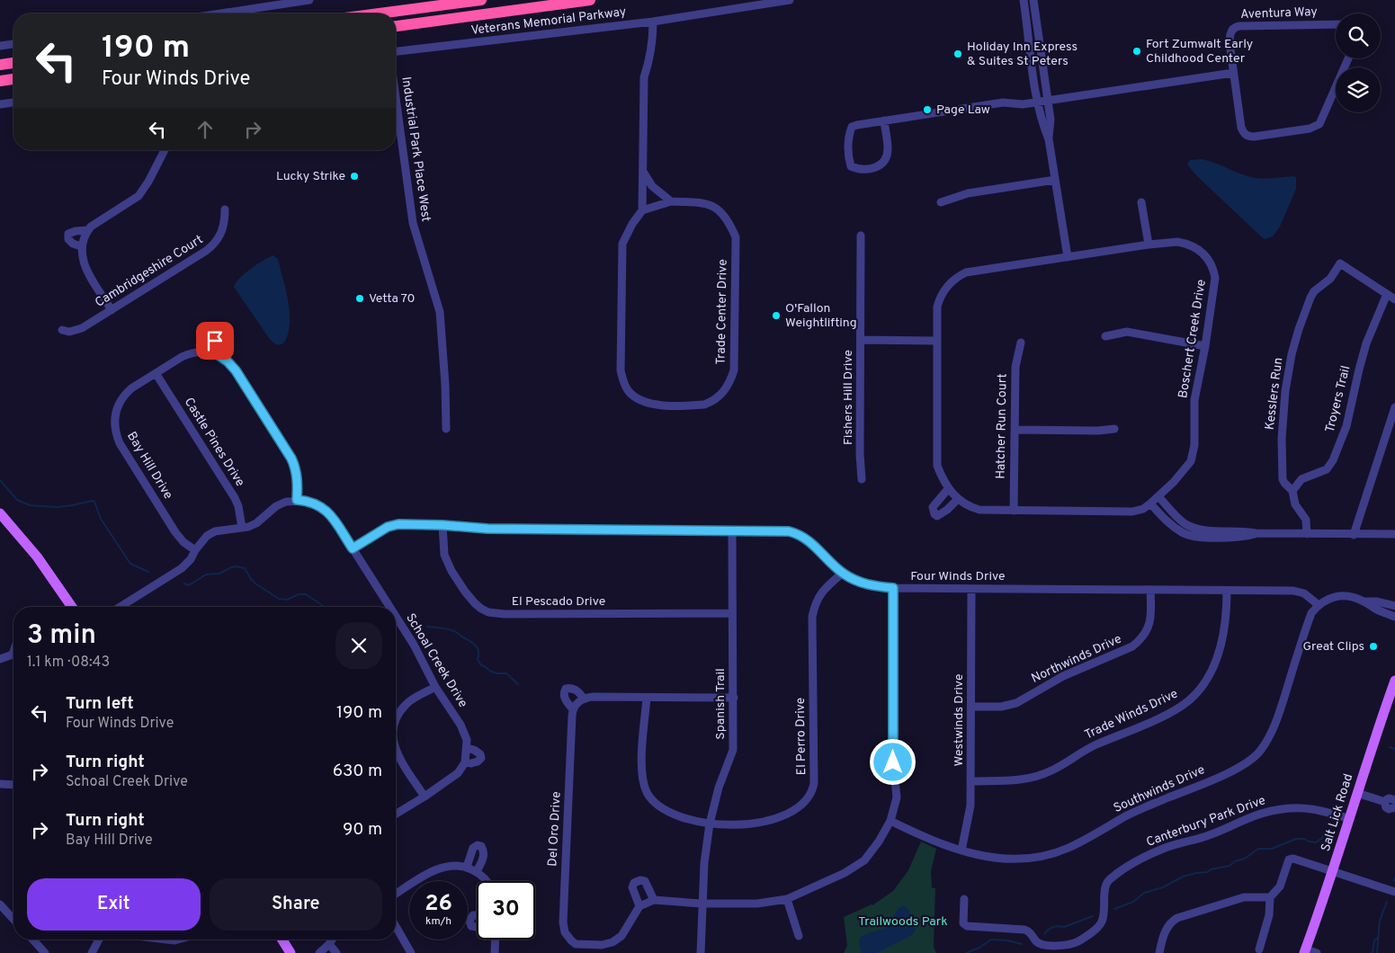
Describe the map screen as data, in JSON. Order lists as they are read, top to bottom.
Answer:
{
  "streets": {
    "main road": ["Salt Lick Road"],
    "street": [
      "Aventura Way",
      "Veterans Memorial Parkway",
      "Industrial Park Place West",
      "Cambridgeshire Court",
      "Trade Center Drive",
      "Boschert Creek Drive",
      "Kesslers Run",
      "Fishers Hill Drive",
      "Troyers Trail",
      "Hatcher Run Court",
      "Castle Pines Drive",
      "Bay Hill Drive",
      "Four Winds Drive",
      "El Pescado Drive",
      "Northwinds Drive",
      "Schoal Creek Drive",
      "Spanish Trail",
      "Trade Winds Drive",
      "Westwinds Drive",
      "El Perro Drive",
      "Southwinds Drive",
      "Canterbury Park Drive",
      "Del Oro Drive"
    ]
  },
  "crossings": [
    ["Boschert Creek Drive", "Hatcher Run Court"],
    ["Kesslers Run", "Troyers Trail"],
    ["Castle Pines Drive", "Bay Hill Drive"],
    ["Bay Hill Drive", "Schoal Creek Drive"],
    ["Four Winds Drive", "El Pescado Drive"],
    ["Four Winds Drive", "Northwinds Drive"],
    ["Four Winds Drive", "Schoal Creek Drive"],
    ["Four Winds Drive", "Spanish Trail"],
    ["Four Winds Drive", "Trade Winds Drive"],
    ["Four Winds Drive", "Westwinds Drive"],
    ["Four Winds Drive", "El Perro Drive"],
    ["Four Winds Drive", "Southwinds Drive"],
    ["El Pescado Drive", "Spanish Trail"],
    ["Northwinds Drive", "Westwinds Drive"],
    ["Spanish Trail", "El Perro Drive"],
    ["Spanish Trail", "Del Oro Drive"],
    ["Trade Winds Drive", "Westwinds Drive"],
    ["Westwinds Drive", "Southwinds Drive"],
    ["Salt Lick Road", "Canterbury Park Drive"]
  ],
  "parks": ["Trailwoods Park"],
  "places": [
    "Fort Zumwalt Early Childhood Center",
    "Holiday Inn Express & Suites St Peters",
    "Page Law",
    "Lucky Strike",
    "Vetta 70",
    "O'Fallon Weightlifting",
    "Great Clips"
  ],
  "page": {
    "turn": ["190 m", "Four Winds Drive"],
    "heading": ["3 min", "1.1 km · 08:43"],
    "list": [
      {
        "name": "Turn left",
        "note": "Four Winds Drive",
        "value": "190 m"
      },
      {
        "name": "Turn right",
        "note": "Schoal Creek Drive",
        "value": "630 m"
      },
      {
        "name": "Turn right",
        "note": "Bay Hill Drive",
        "value": "90 m"
      }
    ],
    "buttons": ["Exit", "Share"],
    "speed": "26 km/h",
    "limit": "30"
  }
}
